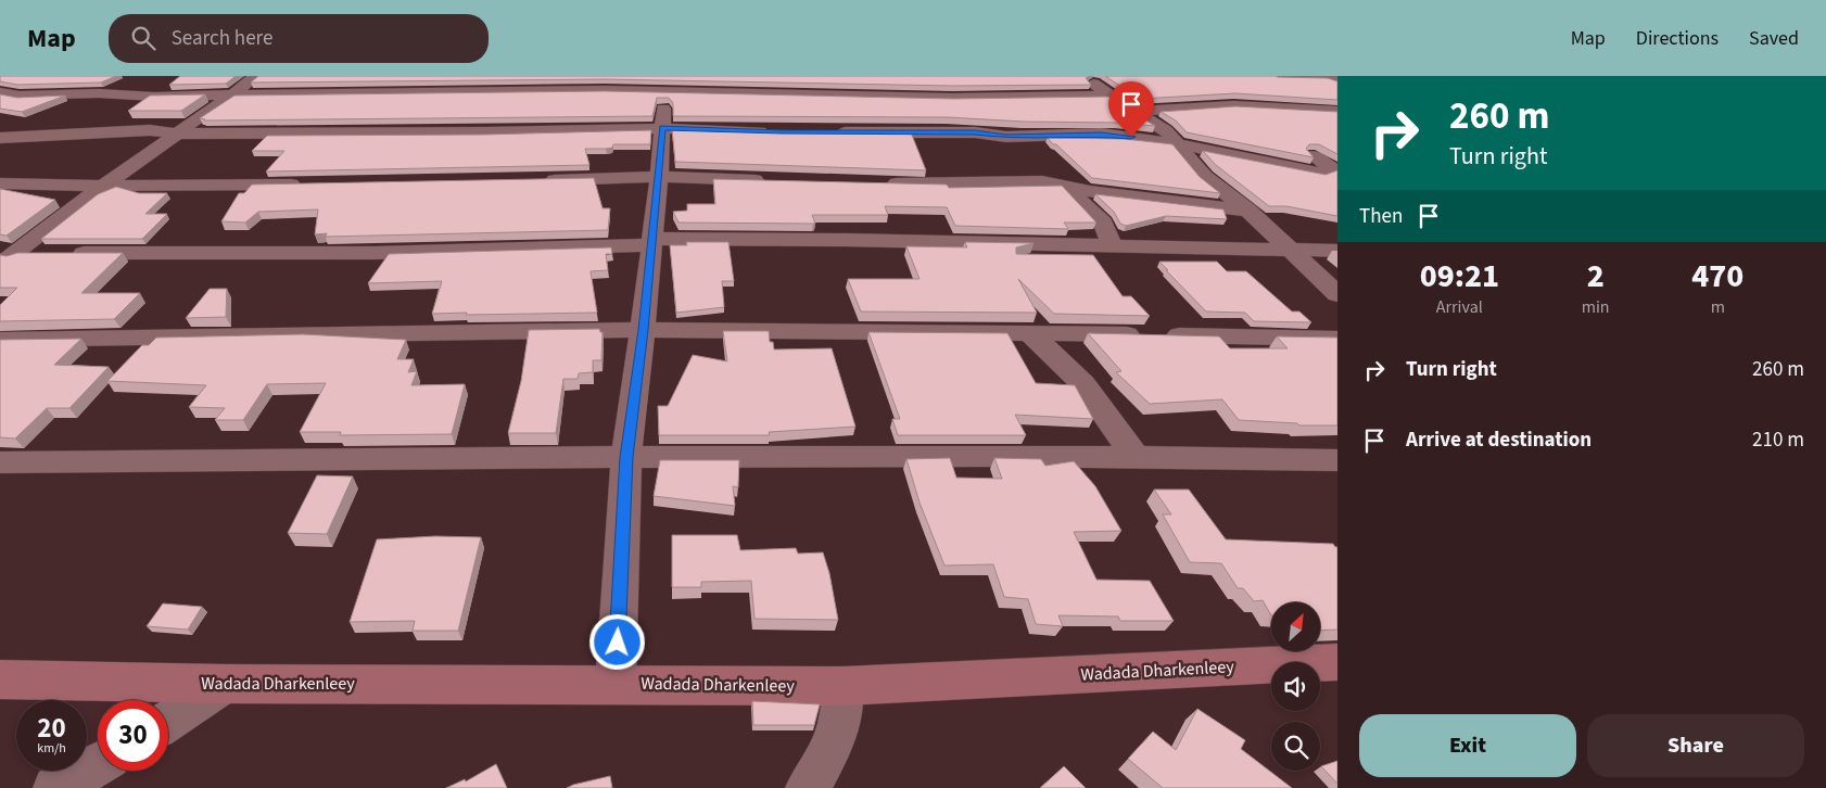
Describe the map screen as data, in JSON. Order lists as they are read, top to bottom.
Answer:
{
  "streets": {
    "main road": ["Wadada Dharkenleey"]
  },
  "north": "top right",
  "page": {
    "header": "Map",
    "search": "Search here",
    "nav": ["Map", "Directions", "Saved"],
    "turn": ["260 m", "Turn right"],
    "then": "Then",
    "eta": [
      "09:21",
      "Arrival",
      "2",
      "min",
      "470",
      "m"
    ],
    "list": [
      {
        "name": "Turn right",
        "value": "260 m"
      },
      {
        "name": "Arrive at destination",
        "value": "210 m"
      }
    ],
    "speed": "20 km/h",
    "limit": "30",
    "buttons": ["Exit", "Share"]
  }
}
